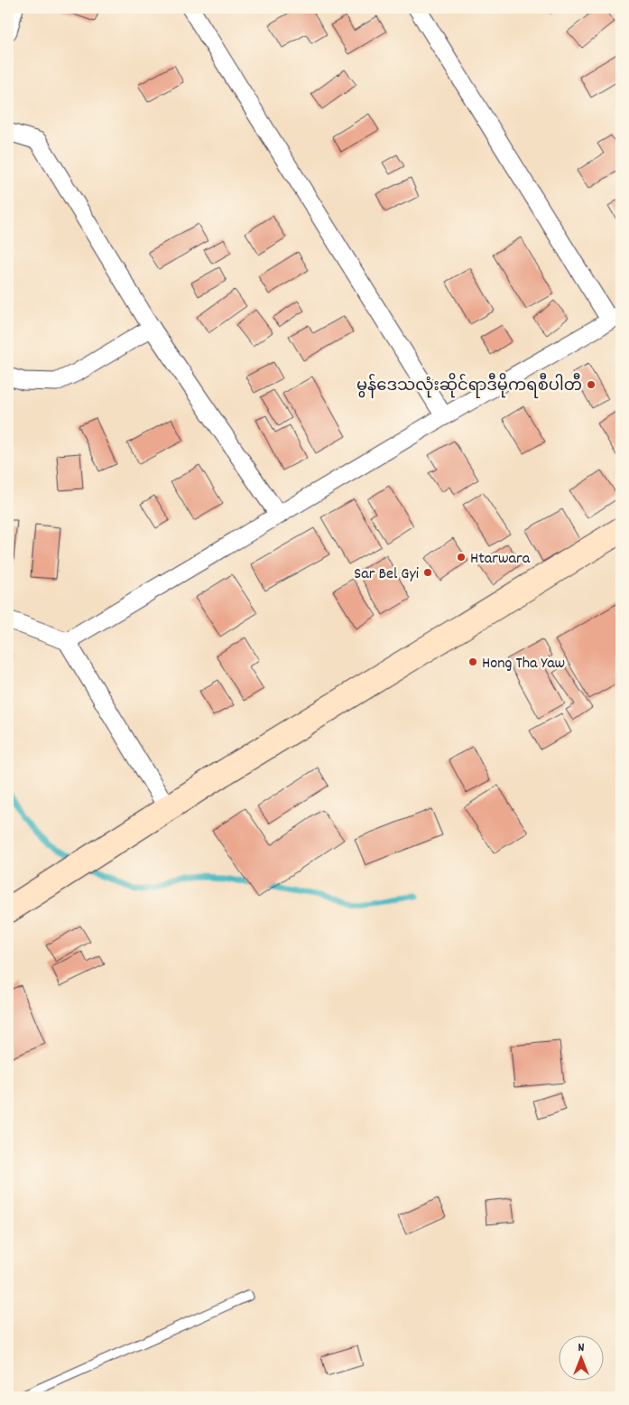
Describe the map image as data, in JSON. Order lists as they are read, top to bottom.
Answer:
{
  "places": [
    "မွန်ဒေသလုံးဆိုင်ရာဒီမိုကရစီပါတီ",
    "Htarwara",
    "Sar Bel Gyi",
    "Hong Tha Yaw"
  ],
  "north": "top"
}
